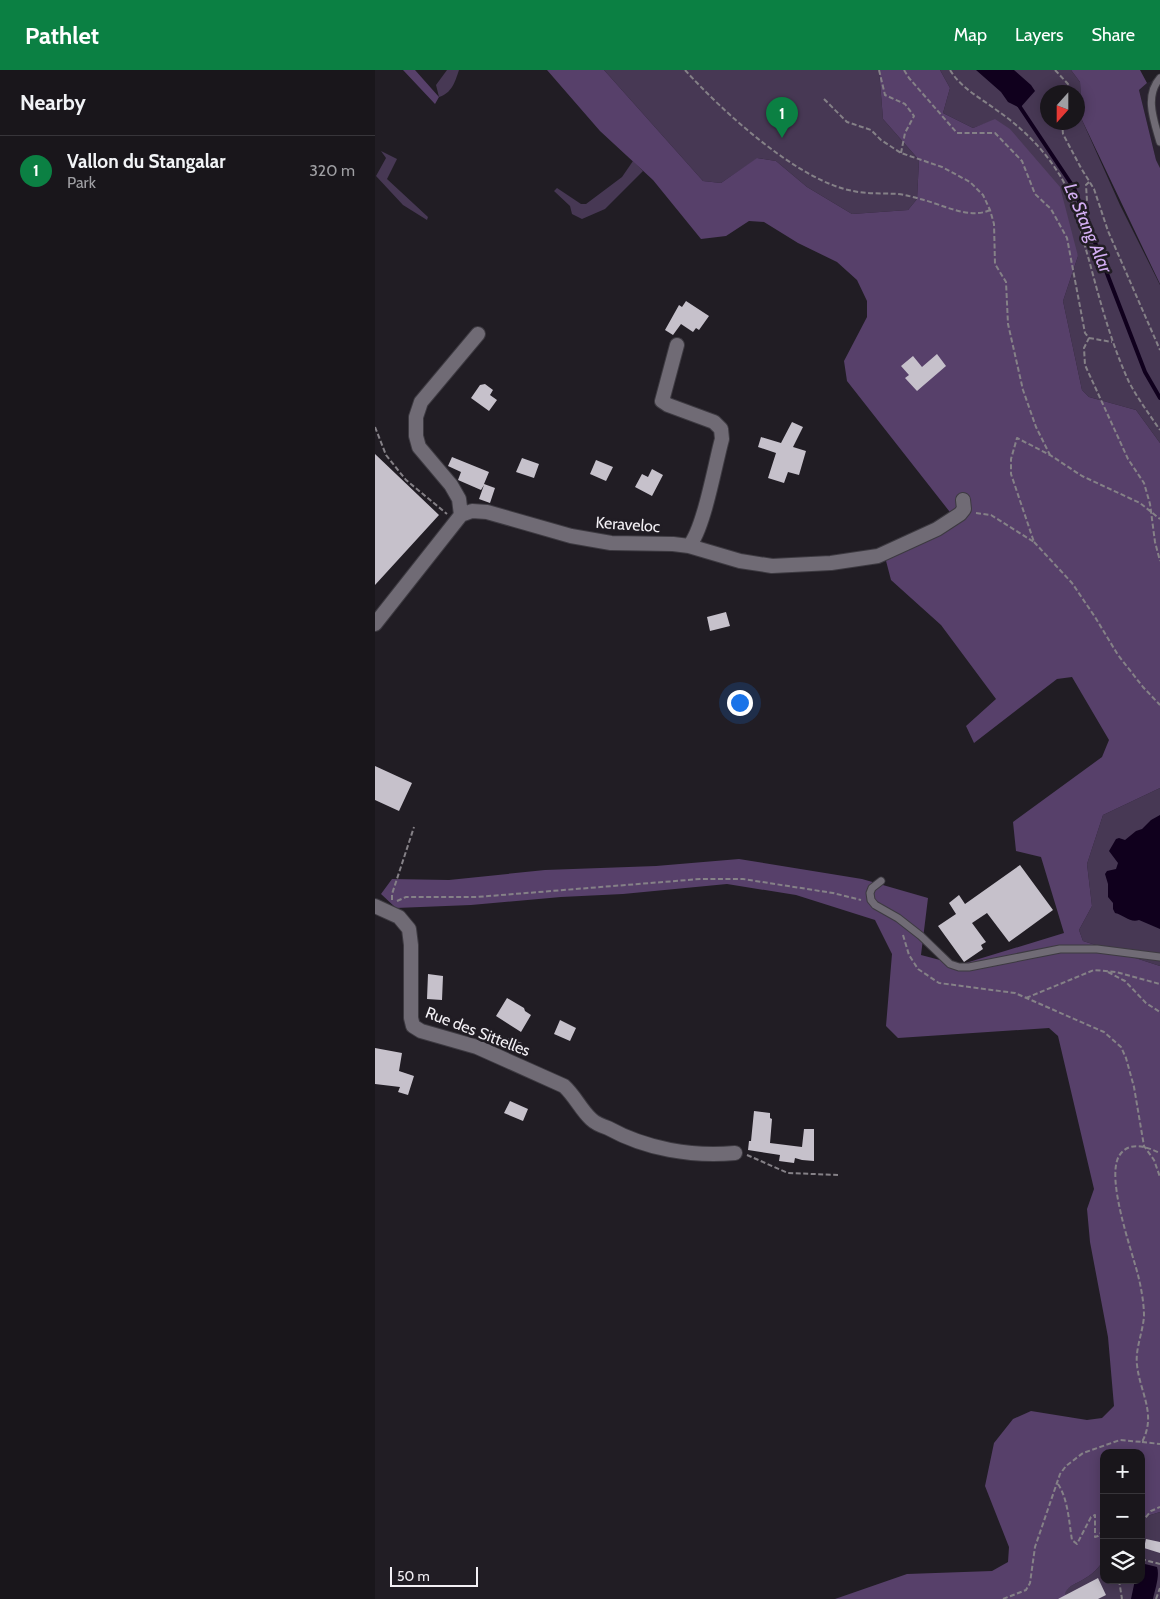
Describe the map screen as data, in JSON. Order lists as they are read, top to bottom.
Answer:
{
  "streets": {
    "street": ["Keraveloc", "Rue des Sittelles"]
  },
  "water": ["Le Stang Alar"],
  "scale_bar": "50 m",
  "north": "bottom",
  "page": {
    "header": "Pathlet",
    "nav": ["Map", "Layers", "Share"],
    "heading": "Nearby",
    "pins": "1",
    "list": [
      {
        "mark": "1",
        "name": "Vallon du Stangalar",
        "note": "Park",
        "value": "320 m"
      }
    ],
    "map_buttons": ["+", "−"],
    "scale": "50 m"
  }
}
